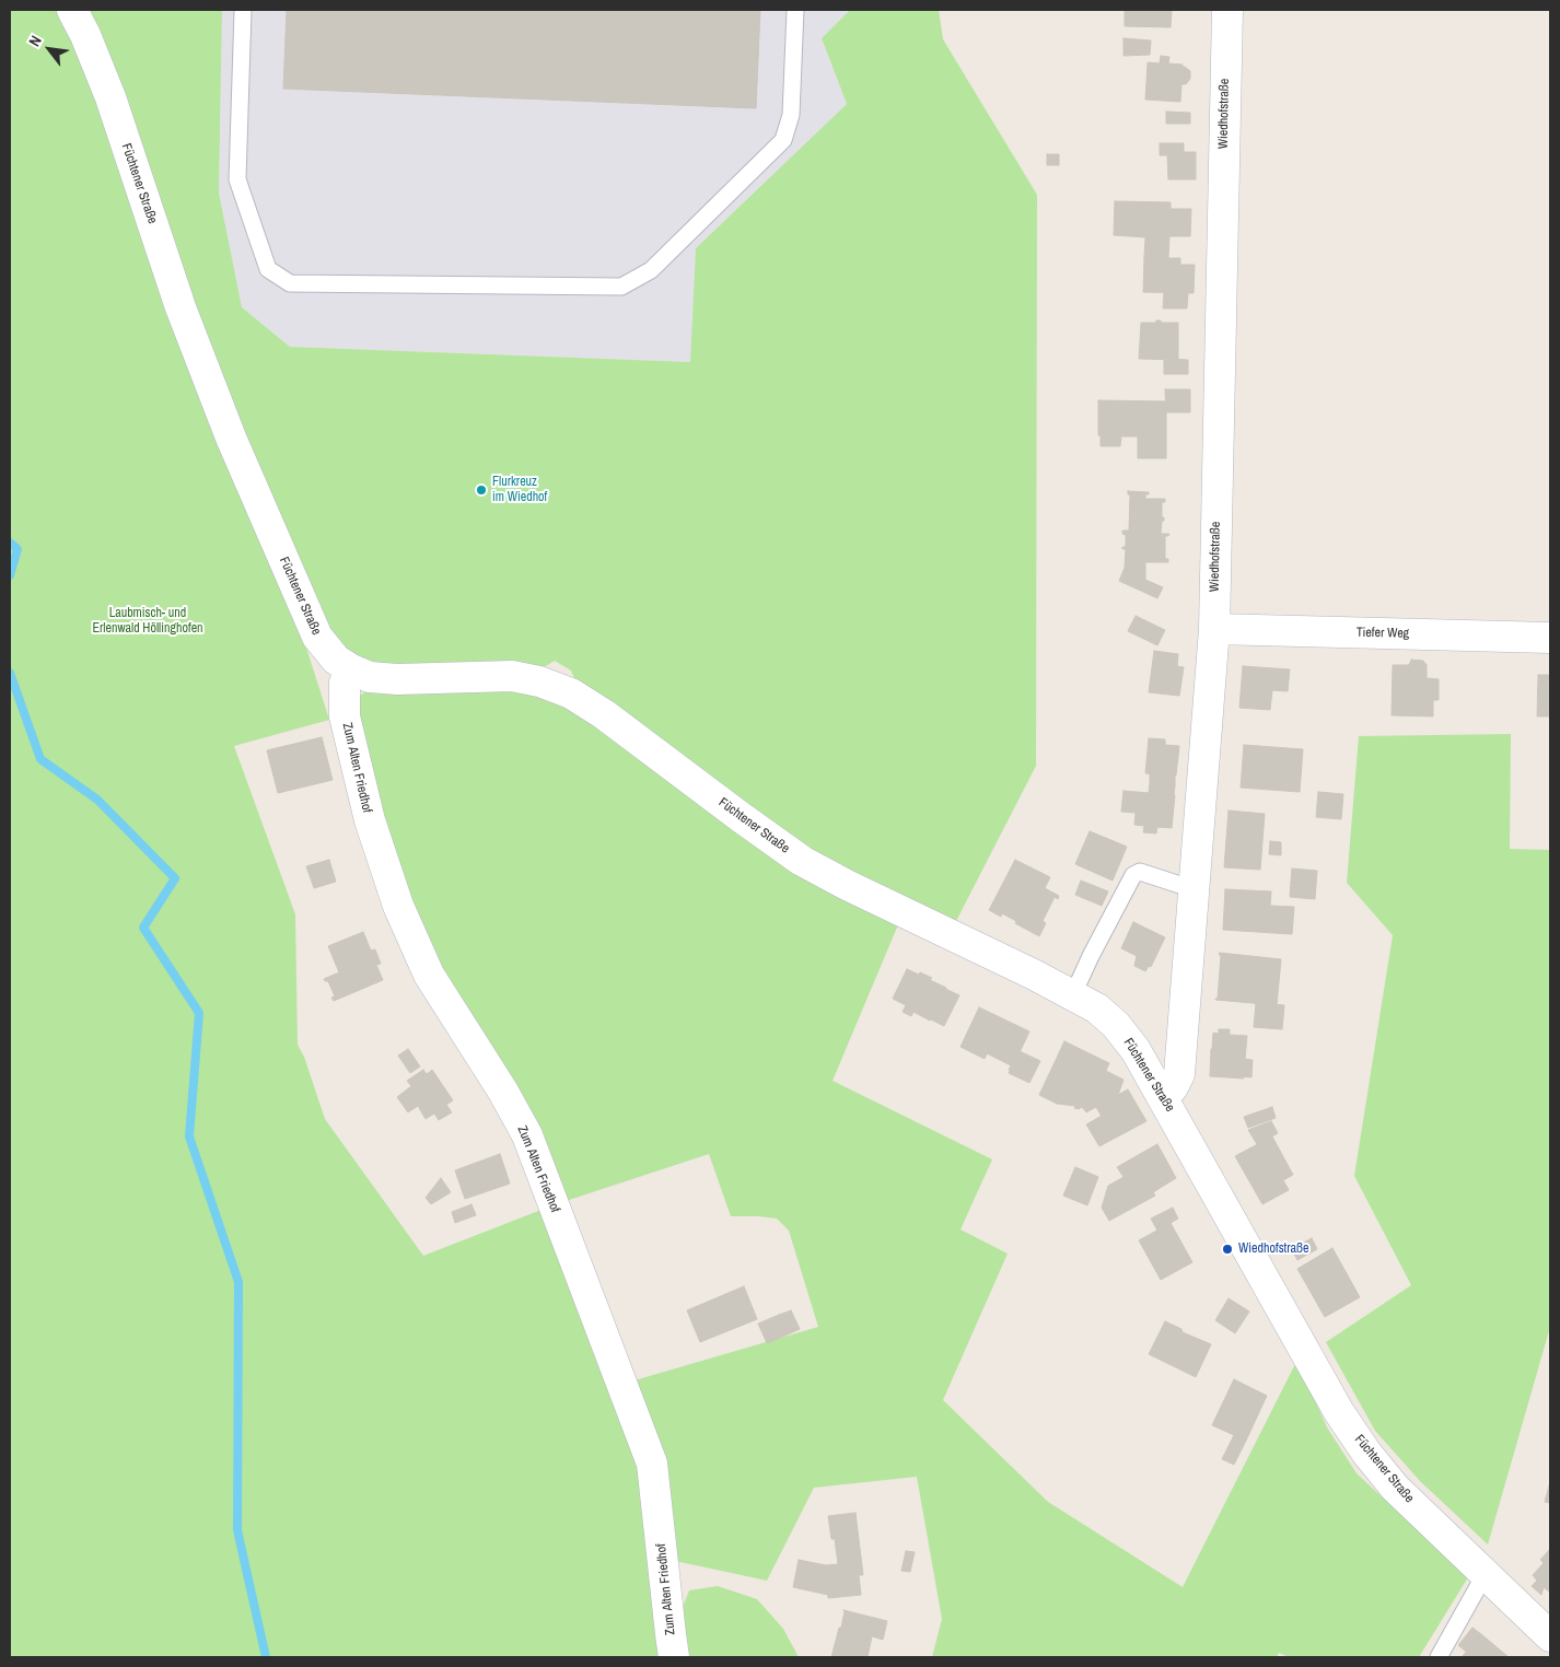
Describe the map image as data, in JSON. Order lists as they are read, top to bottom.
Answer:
{
  "streets": {
    "street": [
      "Wiedhofstraße",
      "Füchtener Straße",
      "Tiefer Weg",
      "Zum Alten Friedhof"
    ]
  },
  "crossings": [
    ["Wiedhofstraße", "Füchtener Straße"],
    ["Wiedhofstraße", "Tiefer Weg"],
    ["Füchtener Straße", "Zum Alten Friedhof"]
  ],
  "parks": ["Laubmisch- und Erlenwald Höllinghofen"],
  "places": ["Flurkreuz im Wiedhof", "Wiedhofstraße"],
  "north": "top left"
}
